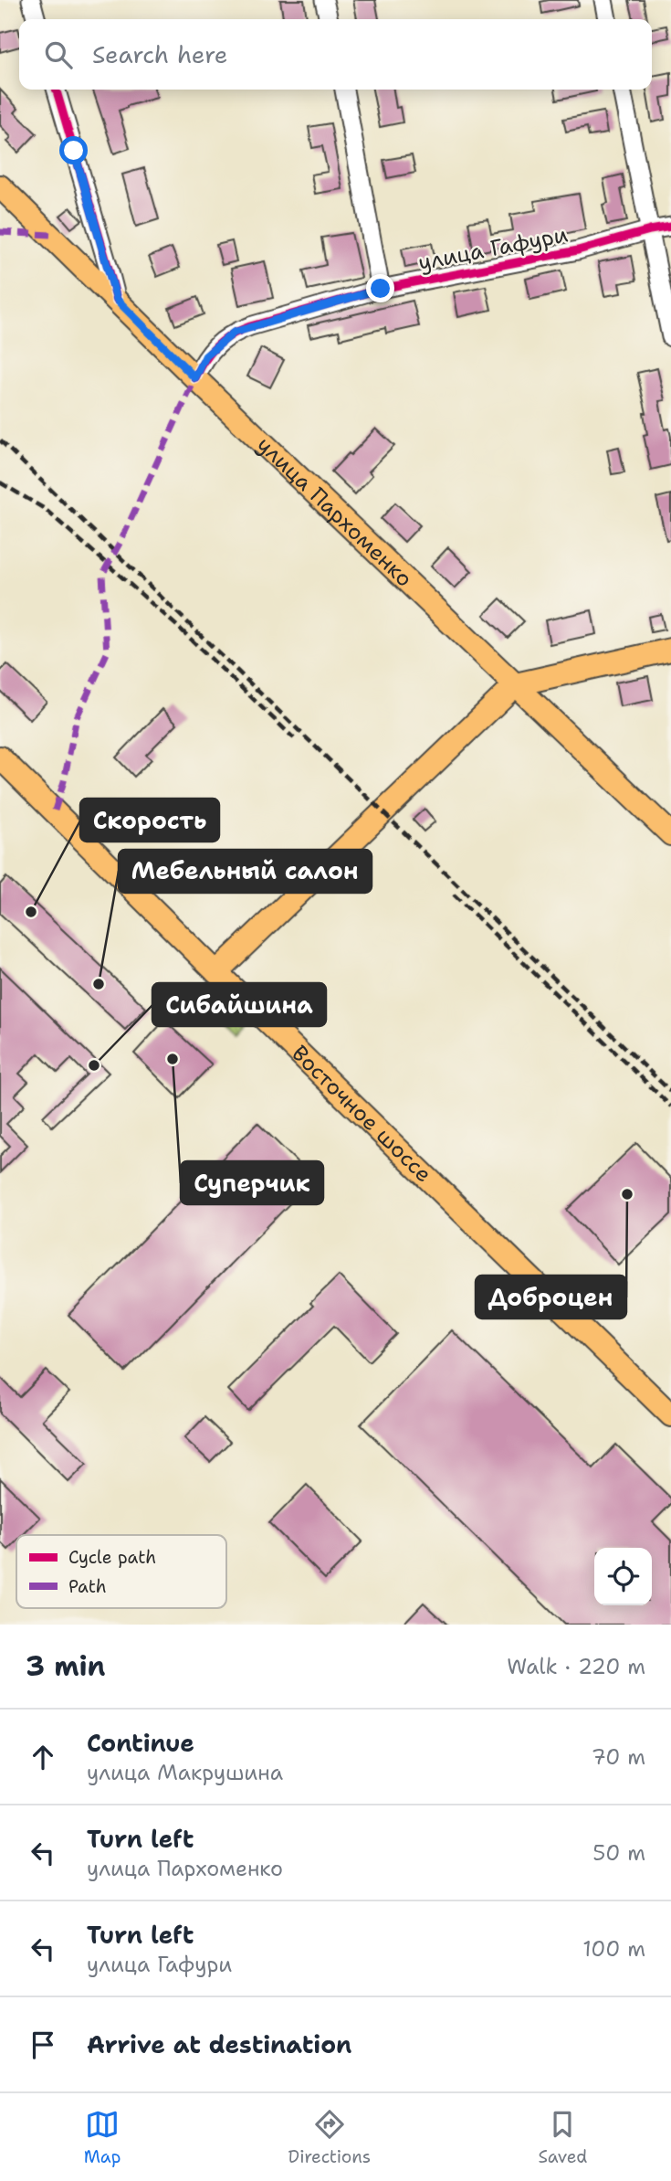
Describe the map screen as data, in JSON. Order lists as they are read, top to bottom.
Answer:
{
  "streets": {
    "main road": ["улица Пархоменко", "Восточное шоссе"],
    "street": ["улица Гафури"]
  },
  "crossings": [
    ["улица Гафури", "улица Пархоменко"]
  ],
  "places": [
    "Скорость",
    "Мебельный салон",
    "Суперчик",
    "Сибайшина",
    "Доброцен"
  ],
  "legend": ["Cycle path", "Path"],
  "page": {
    "search": "Search here",
    "heading": ["3 min", "Walk · 220 m"],
    "list": [
      ["Continue", "улица Макрушина", "70 m"],
      ["Turn left", "улица Пархоменко", "50 m"],
      ["Turn left", "улица Гафури", "100 m"],
      "Arrive at destination"
    ],
    "nav": ["Map", "Directions", "Saved"]
  }
}
